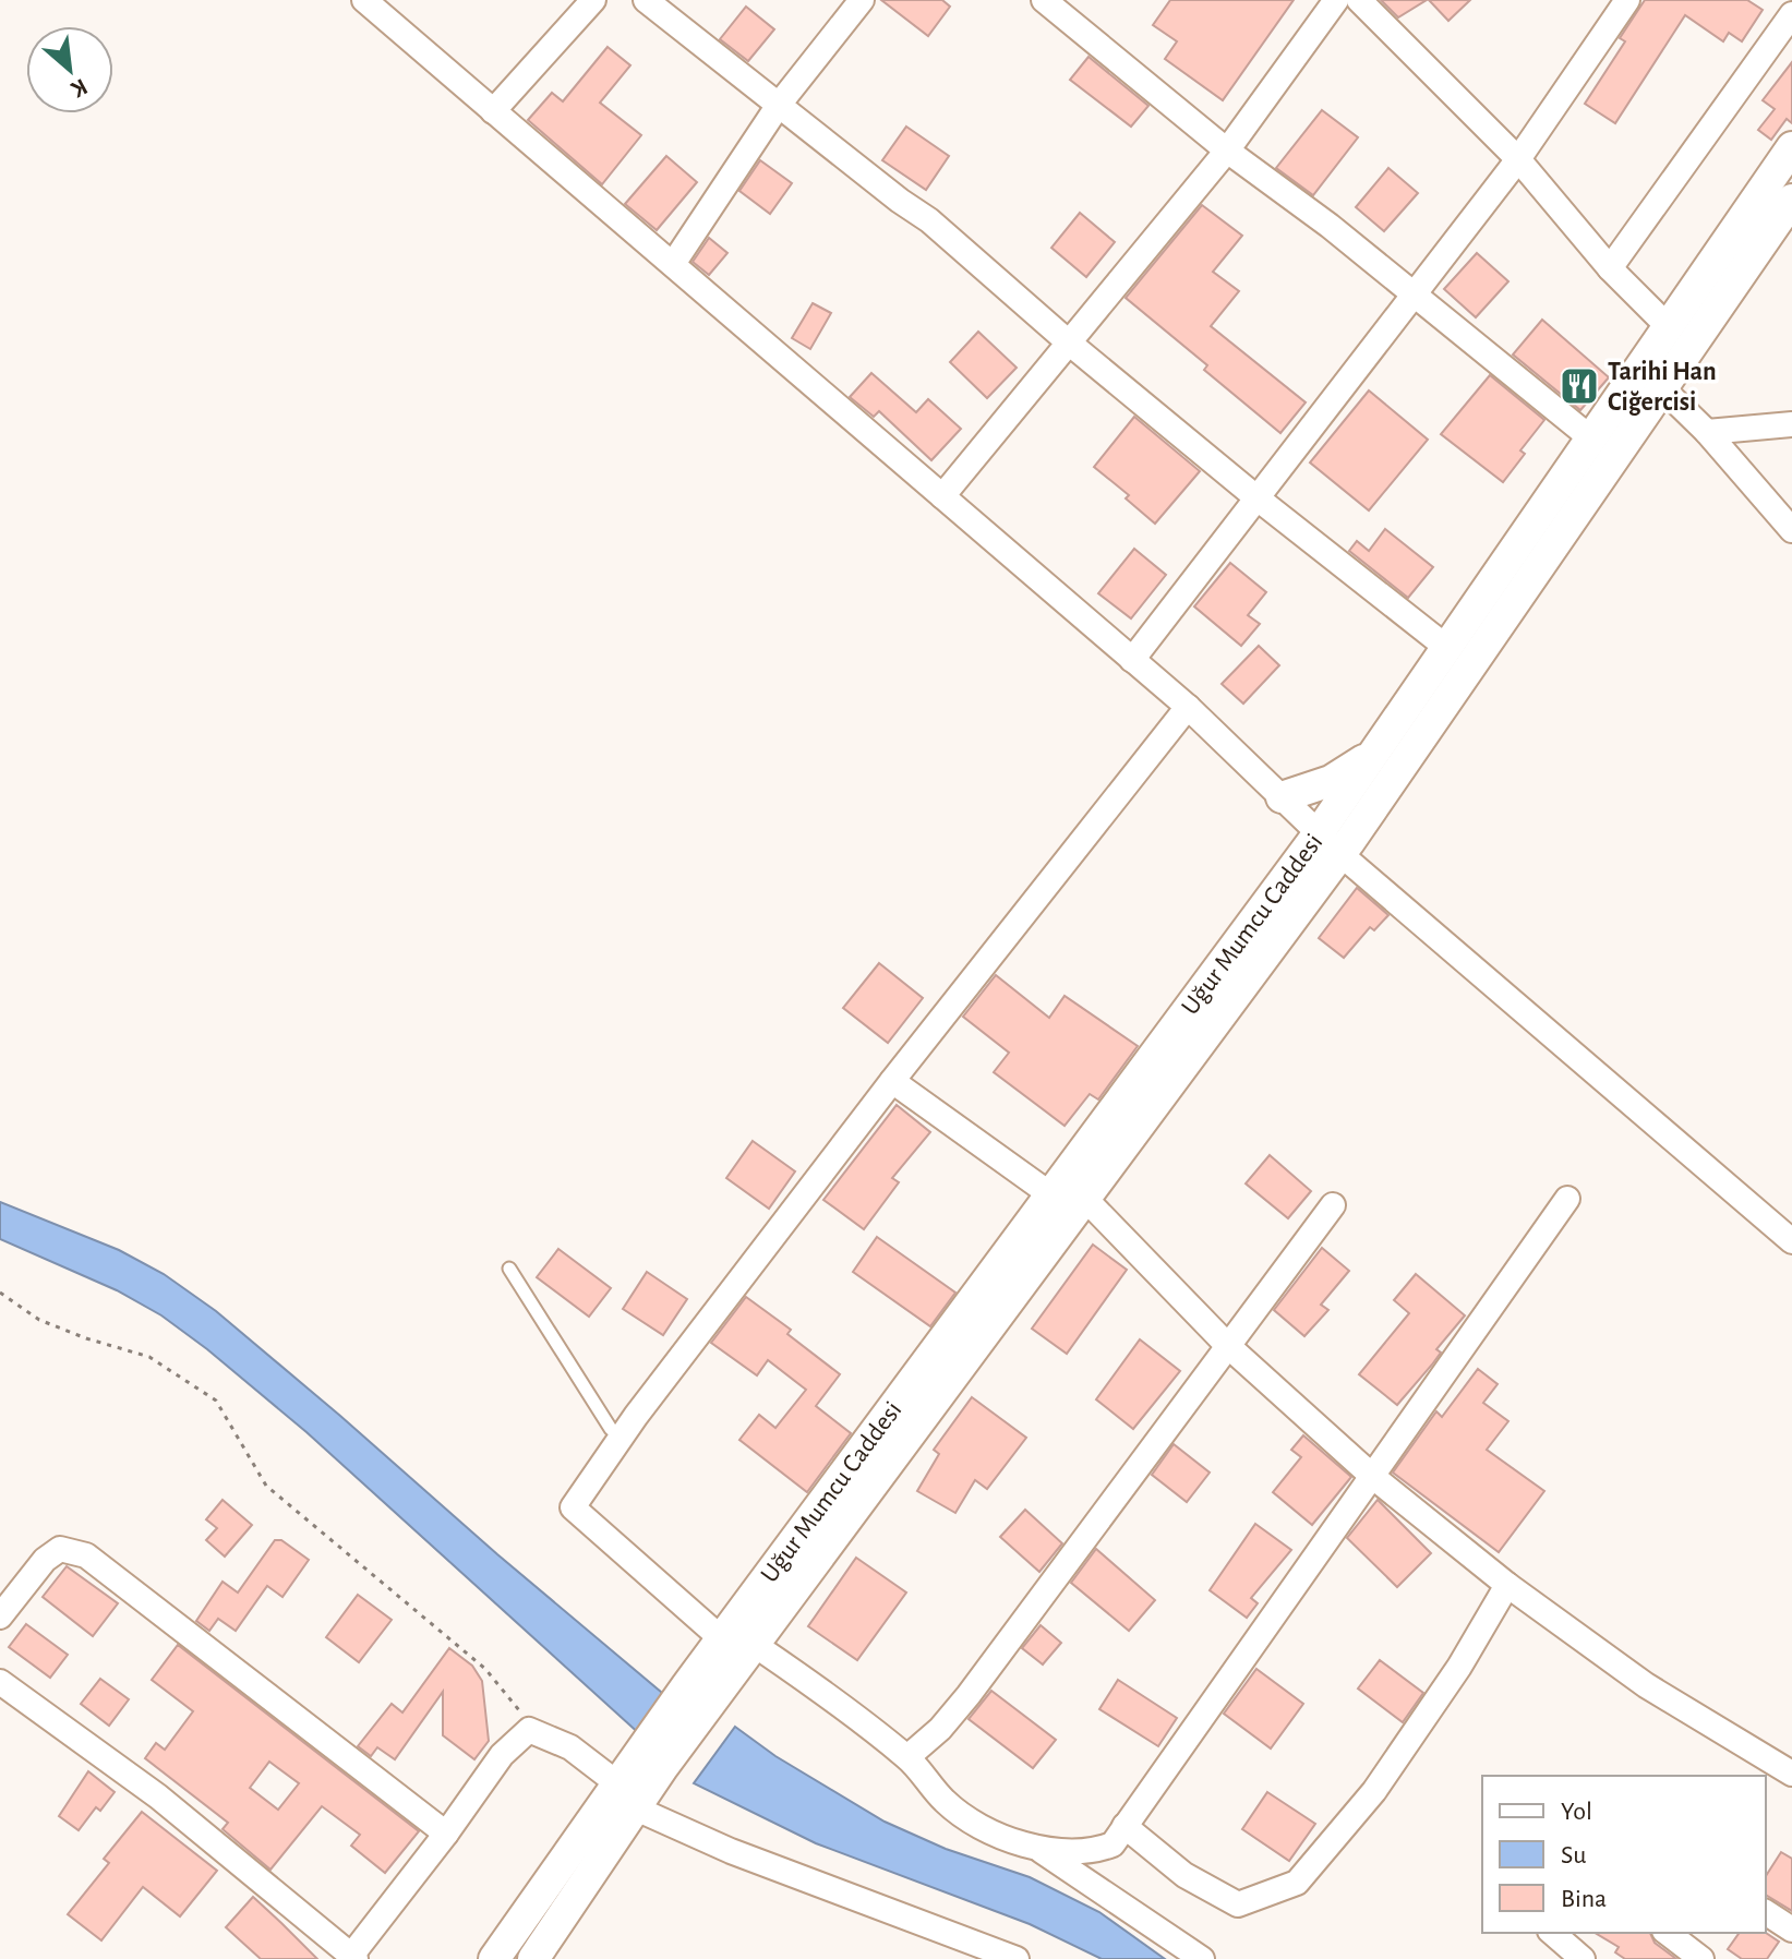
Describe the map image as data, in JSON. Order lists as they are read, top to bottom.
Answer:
{
  "streets": {
    "street": ["Uğur Mumcu Caddesi"]
  },
  "places": {
    "restaurant": ["Tarihi Han Ciğercisi"]
  },
  "legend": ["Yol", "Su", "Bina"],
  "north": "bottom right"
}
